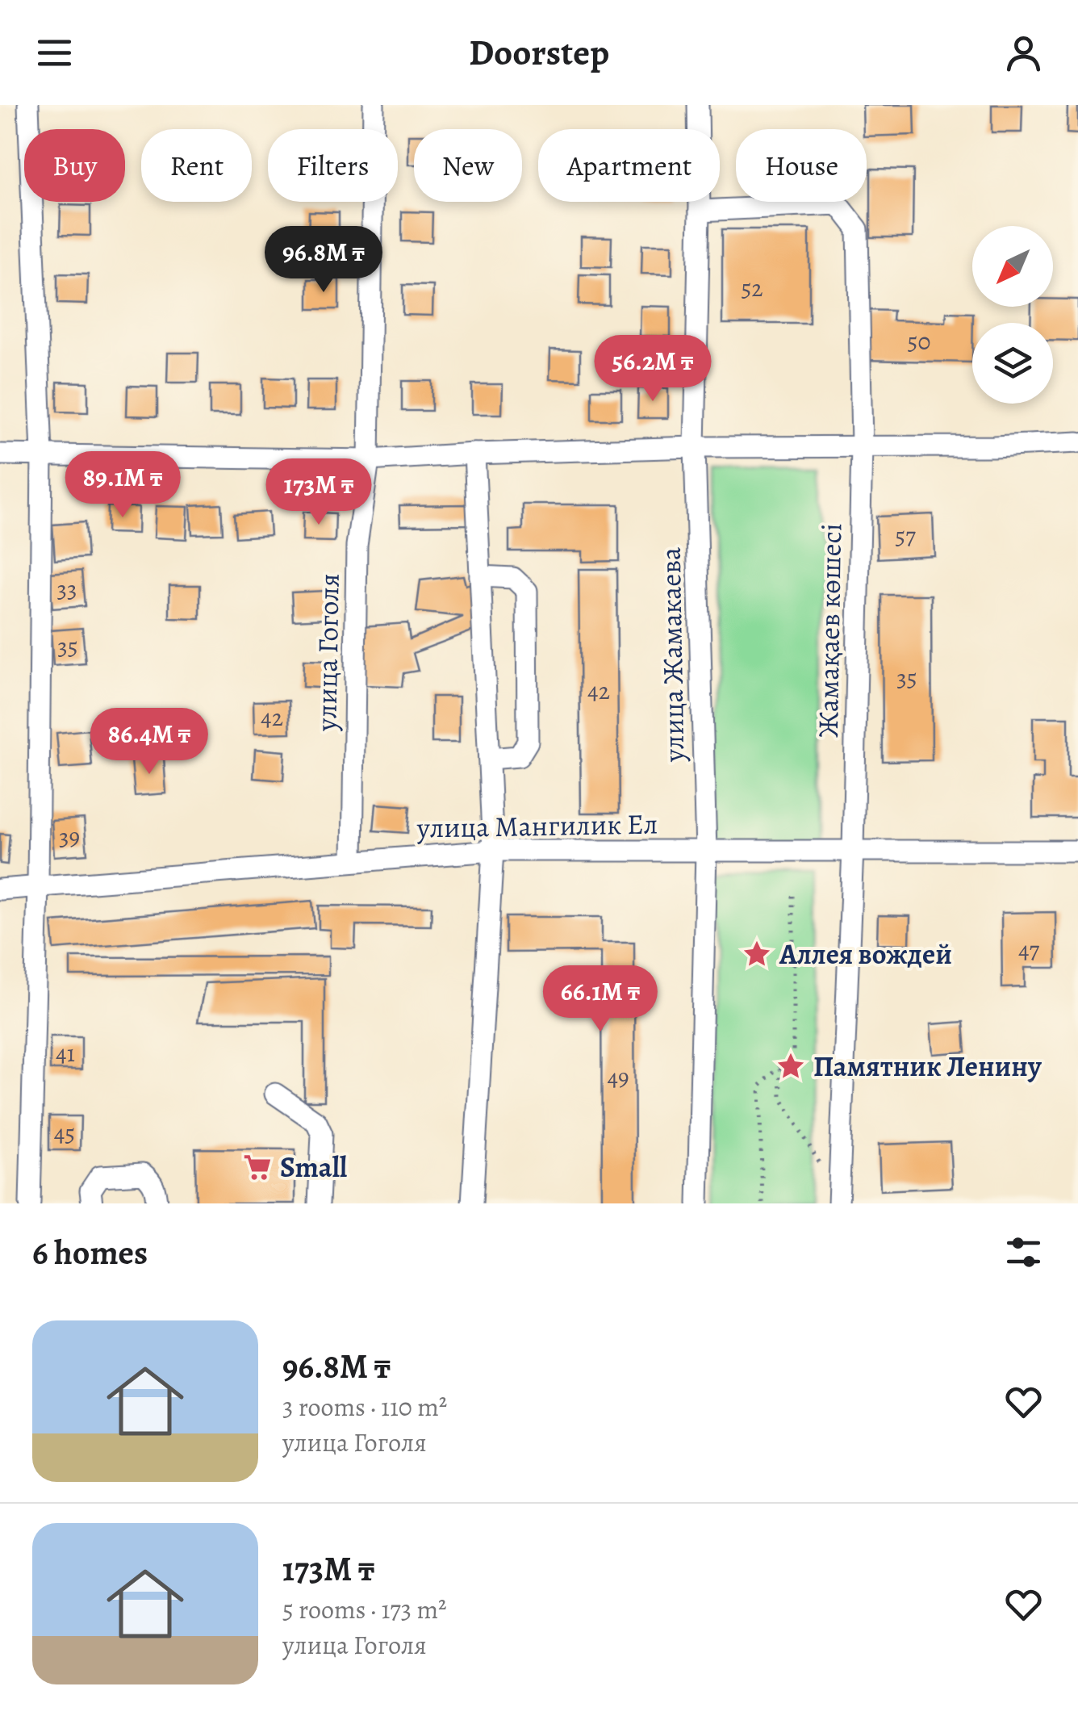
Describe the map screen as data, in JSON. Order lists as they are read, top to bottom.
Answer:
{
  "streets": {
    "street": [
      "Жамақаев көшесі",
      "улица Гоголя",
      "улица Жамакаева",
      "улица Мангилик Ел"
    ]
  },
  "crossings": [
    ["Жамақаев көшесі", "улица Жамакаева"],
    ["Жамақаев көшесі", "улица Мангилик Ел"],
    ["улица Гоголя", "улица Мангилик Ел"],
    ["улица Жамакаева", "улица Мангилик Ел"]
  ],
  "places": {
    "place": ["Аллея вождей", "Памятник Ленину"],
    "supermarket": ["Small"]
  },
  "house_numbers": [
    "52",
    "50",
    "57",
    "33",
    "35",
    "35",
    "42",
    "42",
    "39",
    "47",
    "41",
    "49",
    "45"
  ],
  "north": "bottom left",
  "page": {
    "header": "Doorstep",
    "chip": [
      "Buy",
      "Rent",
      "Filters",
      "New",
      "Apartment",
      "House"
    ],
    "price": [
      "96.8M ₸",
      "56.2M ₸",
      "89.1M ₸",
      "173M ₸",
      "86.4M ₸",
      "66.1M ₸"
    ],
    "heading": "6 homes",
    "list": [
      {
        "name": "96.8M ₸",
        "note": "3 rooms · 110 m² · улица Гоголя"
      },
      {
        "name": "173M ₸",
        "note": "5 rooms · 173 m² · улица Гоголя"
      }
    ]
  }
}
